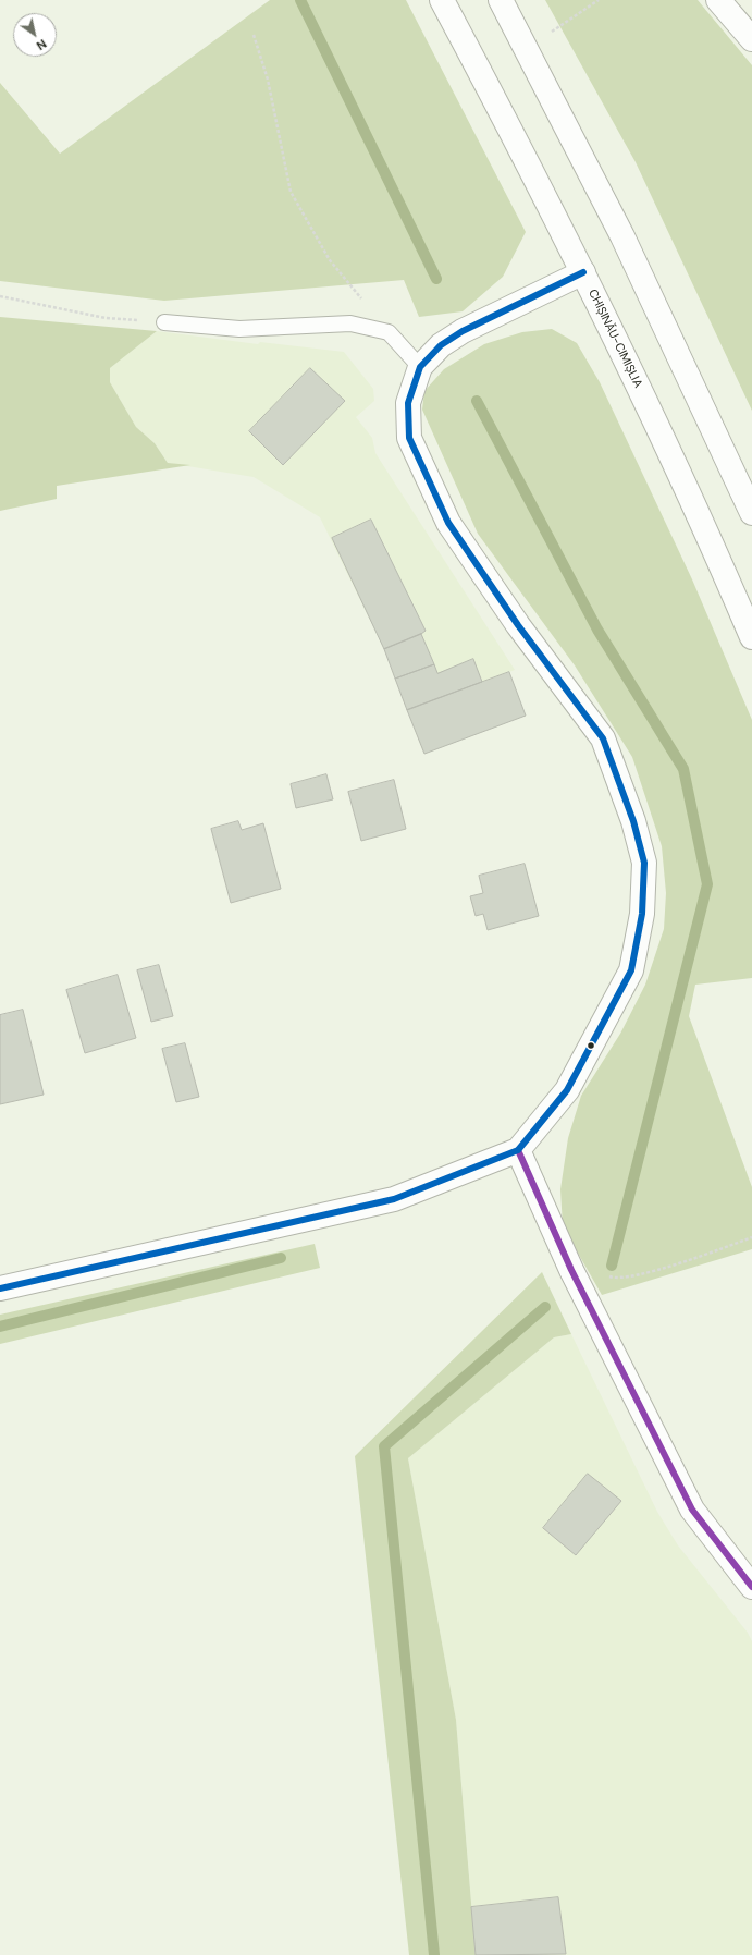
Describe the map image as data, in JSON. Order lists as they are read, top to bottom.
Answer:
{
  "streets": {
    "main road": ["CHIȘINĂU-CIMIȘLIA"]
  },
  "north": "bottom right"
}
